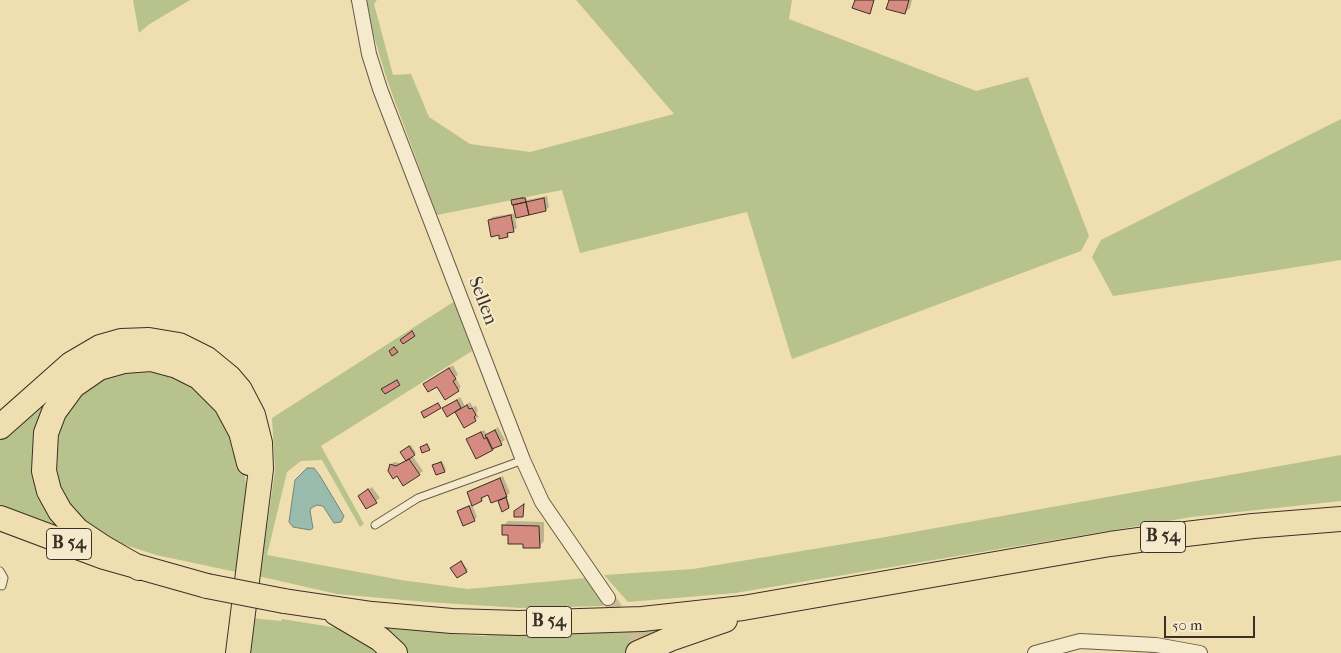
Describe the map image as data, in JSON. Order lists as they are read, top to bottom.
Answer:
{
  "streets": {
    "highway": ["B 54"],
    "street": ["Sellen"]
  },
  "scale_bar": "50 m"
}
